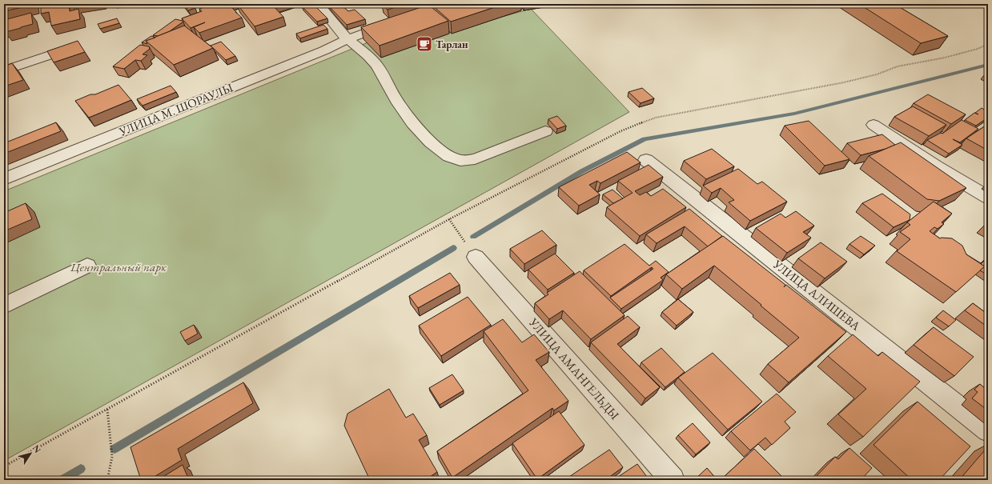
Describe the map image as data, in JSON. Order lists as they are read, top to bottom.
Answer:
{
  "streets": {
    "street": ["УЛИЦА М. ШОРАУЛЫ", "УЛИЦА АЛИШЕВА", "УЛИЦА АМАНГЕЛЬДЫ"]
  },
  "parks": ["Центральный парк"],
  "places": {
    "cafe": ["Тарлан"]
  },
  "north": "top right"
}
